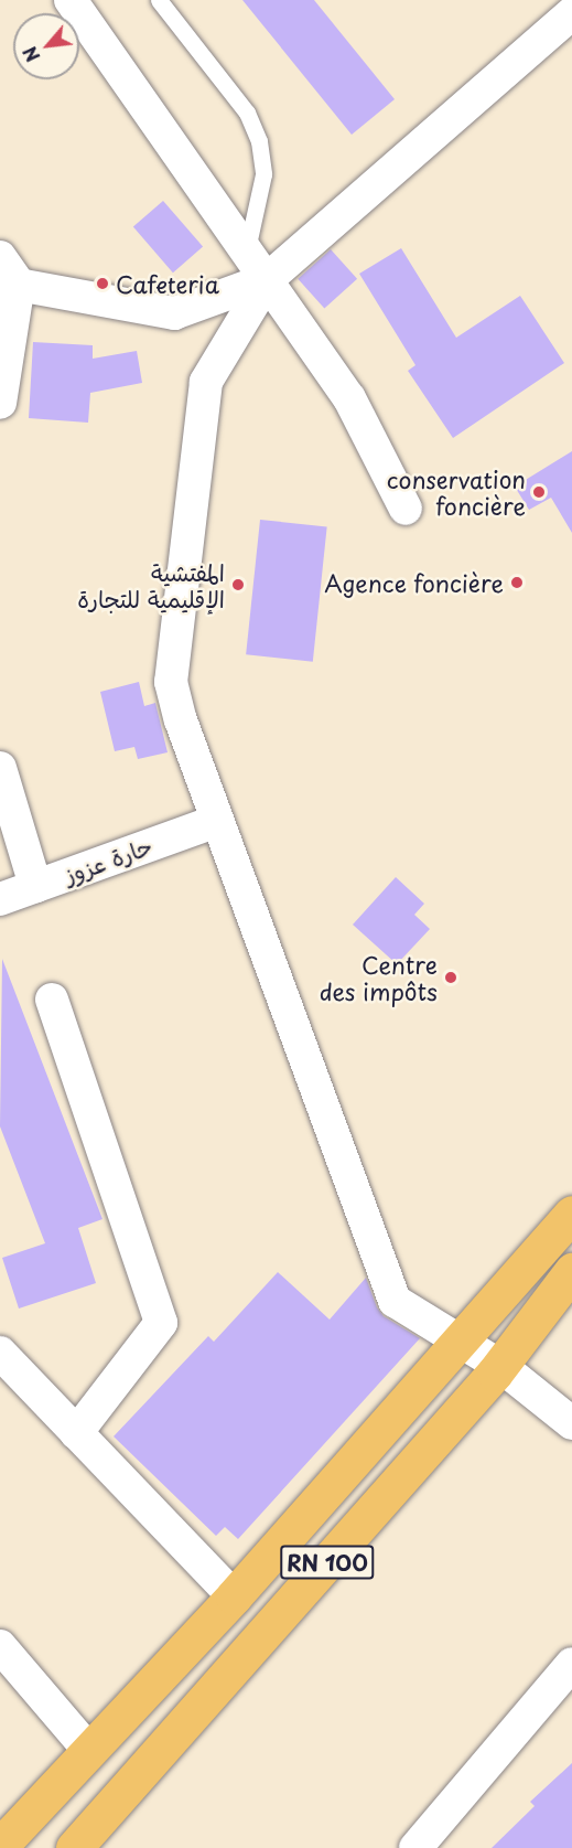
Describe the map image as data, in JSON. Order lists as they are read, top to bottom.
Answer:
{
  "streets": {
    "main road": ["RN 100"],
    "street": ["حارة عزوز"]
  },
  "places": [
    "Cafeteria",
    "conservation foncière",
    "Agence foncière",
    "المفتشية الإقليمية للتجارة",
    "Centre des impôts"
  ],
  "north": "bottom left"
}
